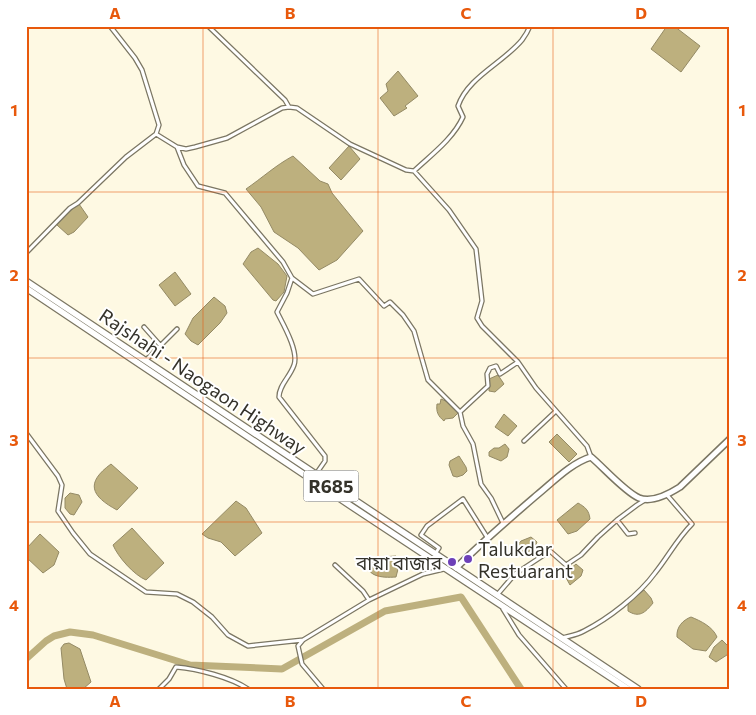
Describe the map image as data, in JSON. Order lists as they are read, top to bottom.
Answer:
{
  "streets": {
    "main road": ["Rajshahi - Naogaon Highway", "R685"]
  },
  "places": ["Talukdar Restuarant", "বায়া বাজার"],
  "grid": {
    "columns": [
      "A",
      "B",
      "C",
      "D"
    ],
    "rows": [
      "1",
      "2",
      "3",
      "4"
    ]
  }
}
